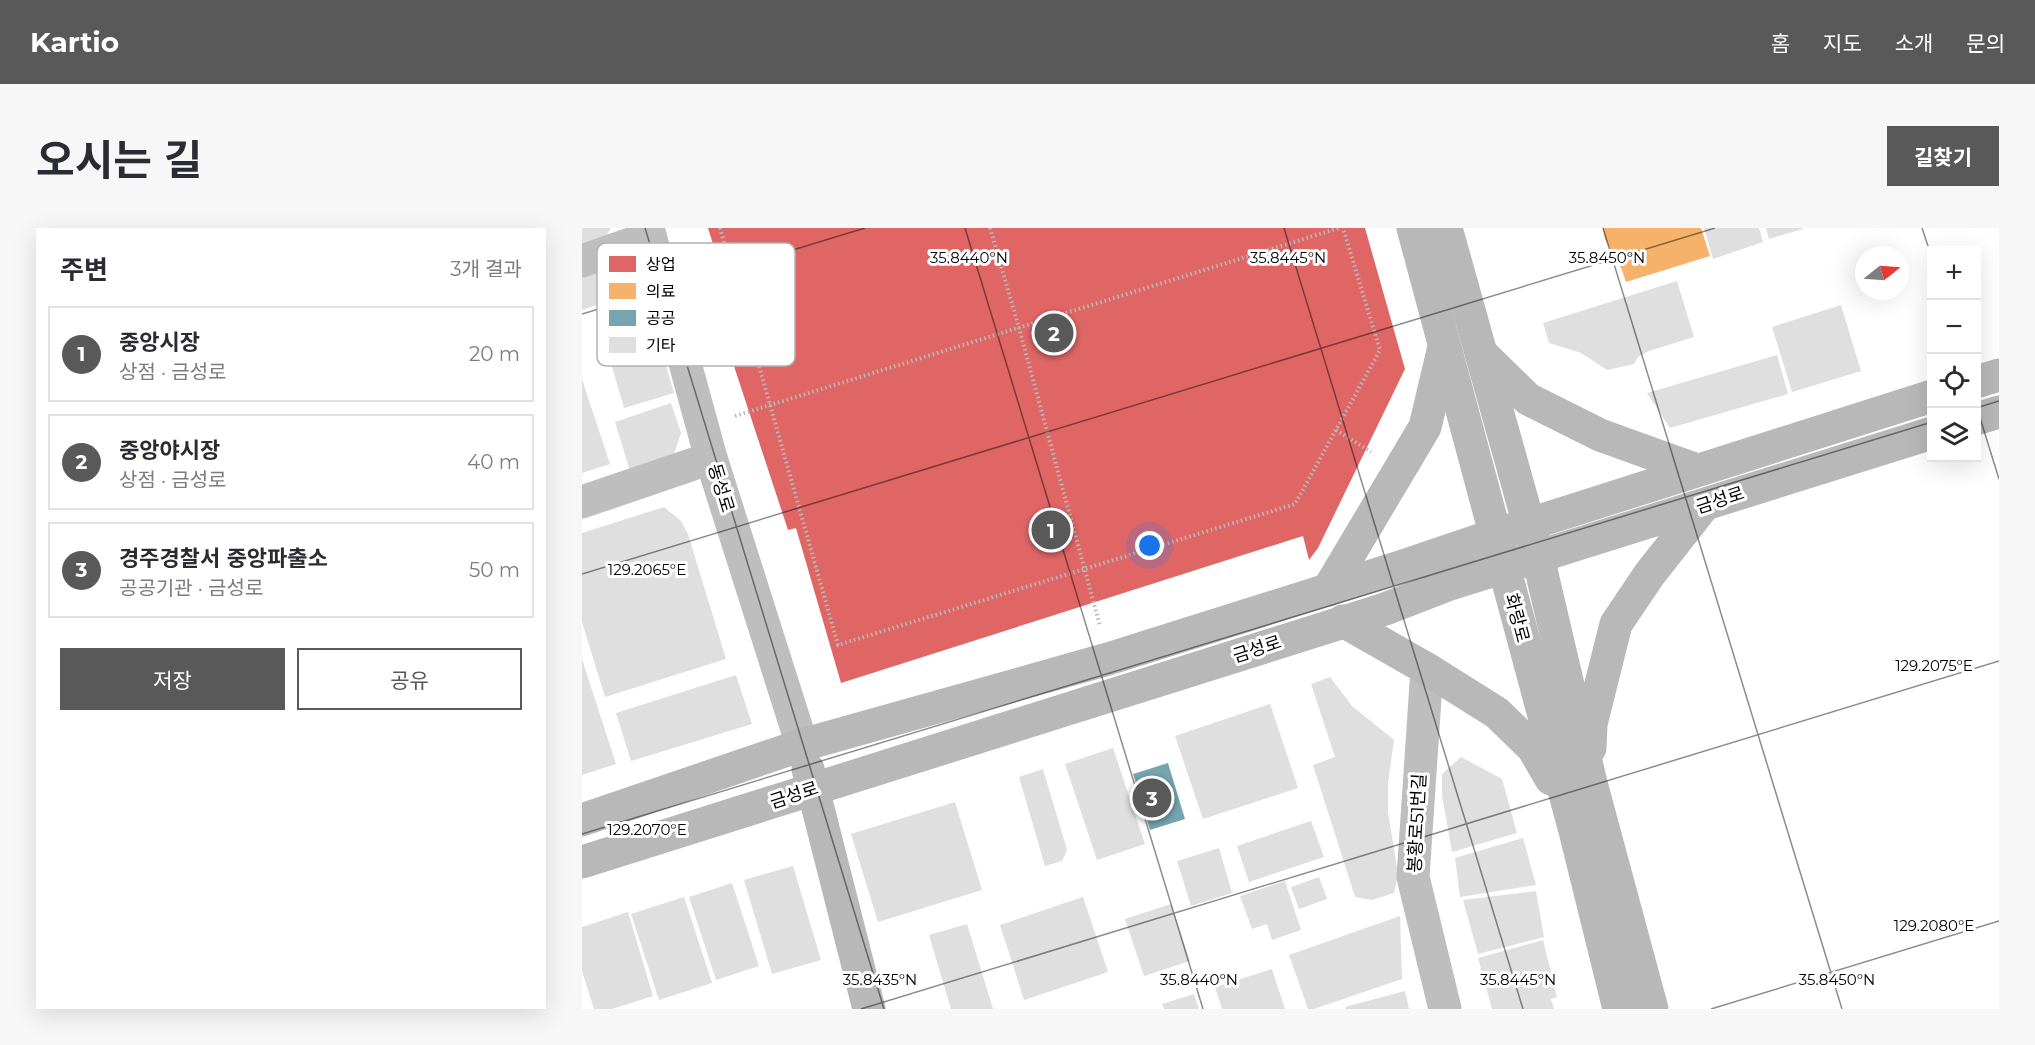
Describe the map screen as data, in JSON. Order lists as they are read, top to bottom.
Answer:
{
  "streets": {
    "street": [
      "동성로",
      "금성로",
      "화랑로",
      "봉황로51번길"
    ]
  },
  "crossings": [
    ["동성로", "금성로"],
    ["금성로", "화랑로"]
  ],
  "legend": [
    "상업",
    "의료",
    "공공",
    "기타"
  ],
  "north": "right",
  "page": {
    "header": "Kartio",
    "nav": [
      "홈",
      "지도",
      "소개",
      "문의"
    ],
    "title": "오시는 길",
    "buttons": [
      "길찾기",
      ["저장", "공유"]
    ],
    "heading": ["주변", "3개 결과"],
    "map_buttons": ["+", "−"],
    "list": [
      {
        "mark": "1",
        "name": "중앙시장",
        "note": "상점 · 금성로",
        "value": "20 m"
      },
      {
        "mark": "2",
        "name": "중앙야시장",
        "note": "상점 · 금성로",
        "value": "40 m"
      },
      {
        "mark": "3",
        "name": "경주경찰서 중앙파출소",
        "note": "공공기관 · 금성로",
        "value": "50 m"
      }
    ],
    "pins": ["2", "1", "3"]
  },
  "coordinates": [
    "35.8440°N",
    "35.8445°N",
    "35.8450°N",
    "129.2065°E",
    "129.2075°E",
    "129.2070°E",
    "129.2080°E",
    "35.8435°N"
  ]
}
